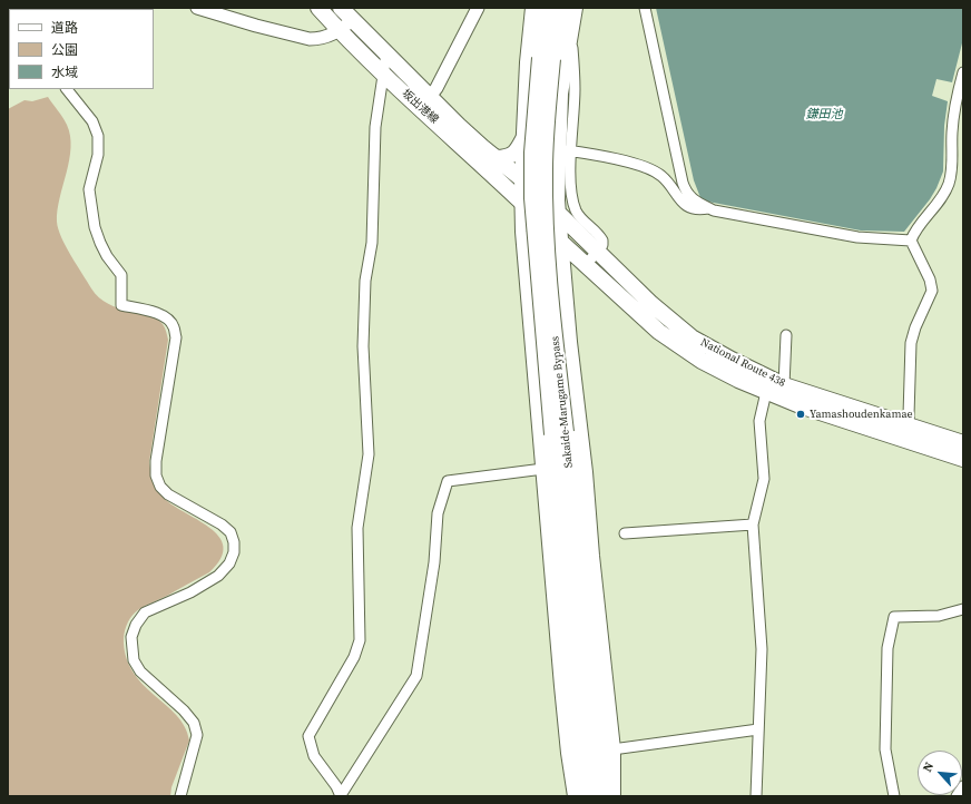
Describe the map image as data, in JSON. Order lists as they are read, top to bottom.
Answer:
{
  "streets": {
    "main road": ["坂出港線", "National Route 438", "Sakaide-Marugame Bypass"]
  },
  "crossings": [
    ["坂出港線", "National Route 438"]
  ],
  "water": ["鎌田池"],
  "places": ["Yamashoudenkamae"],
  "legend": ["道路", "公園", "水域"],
  "north": "top left"
}
